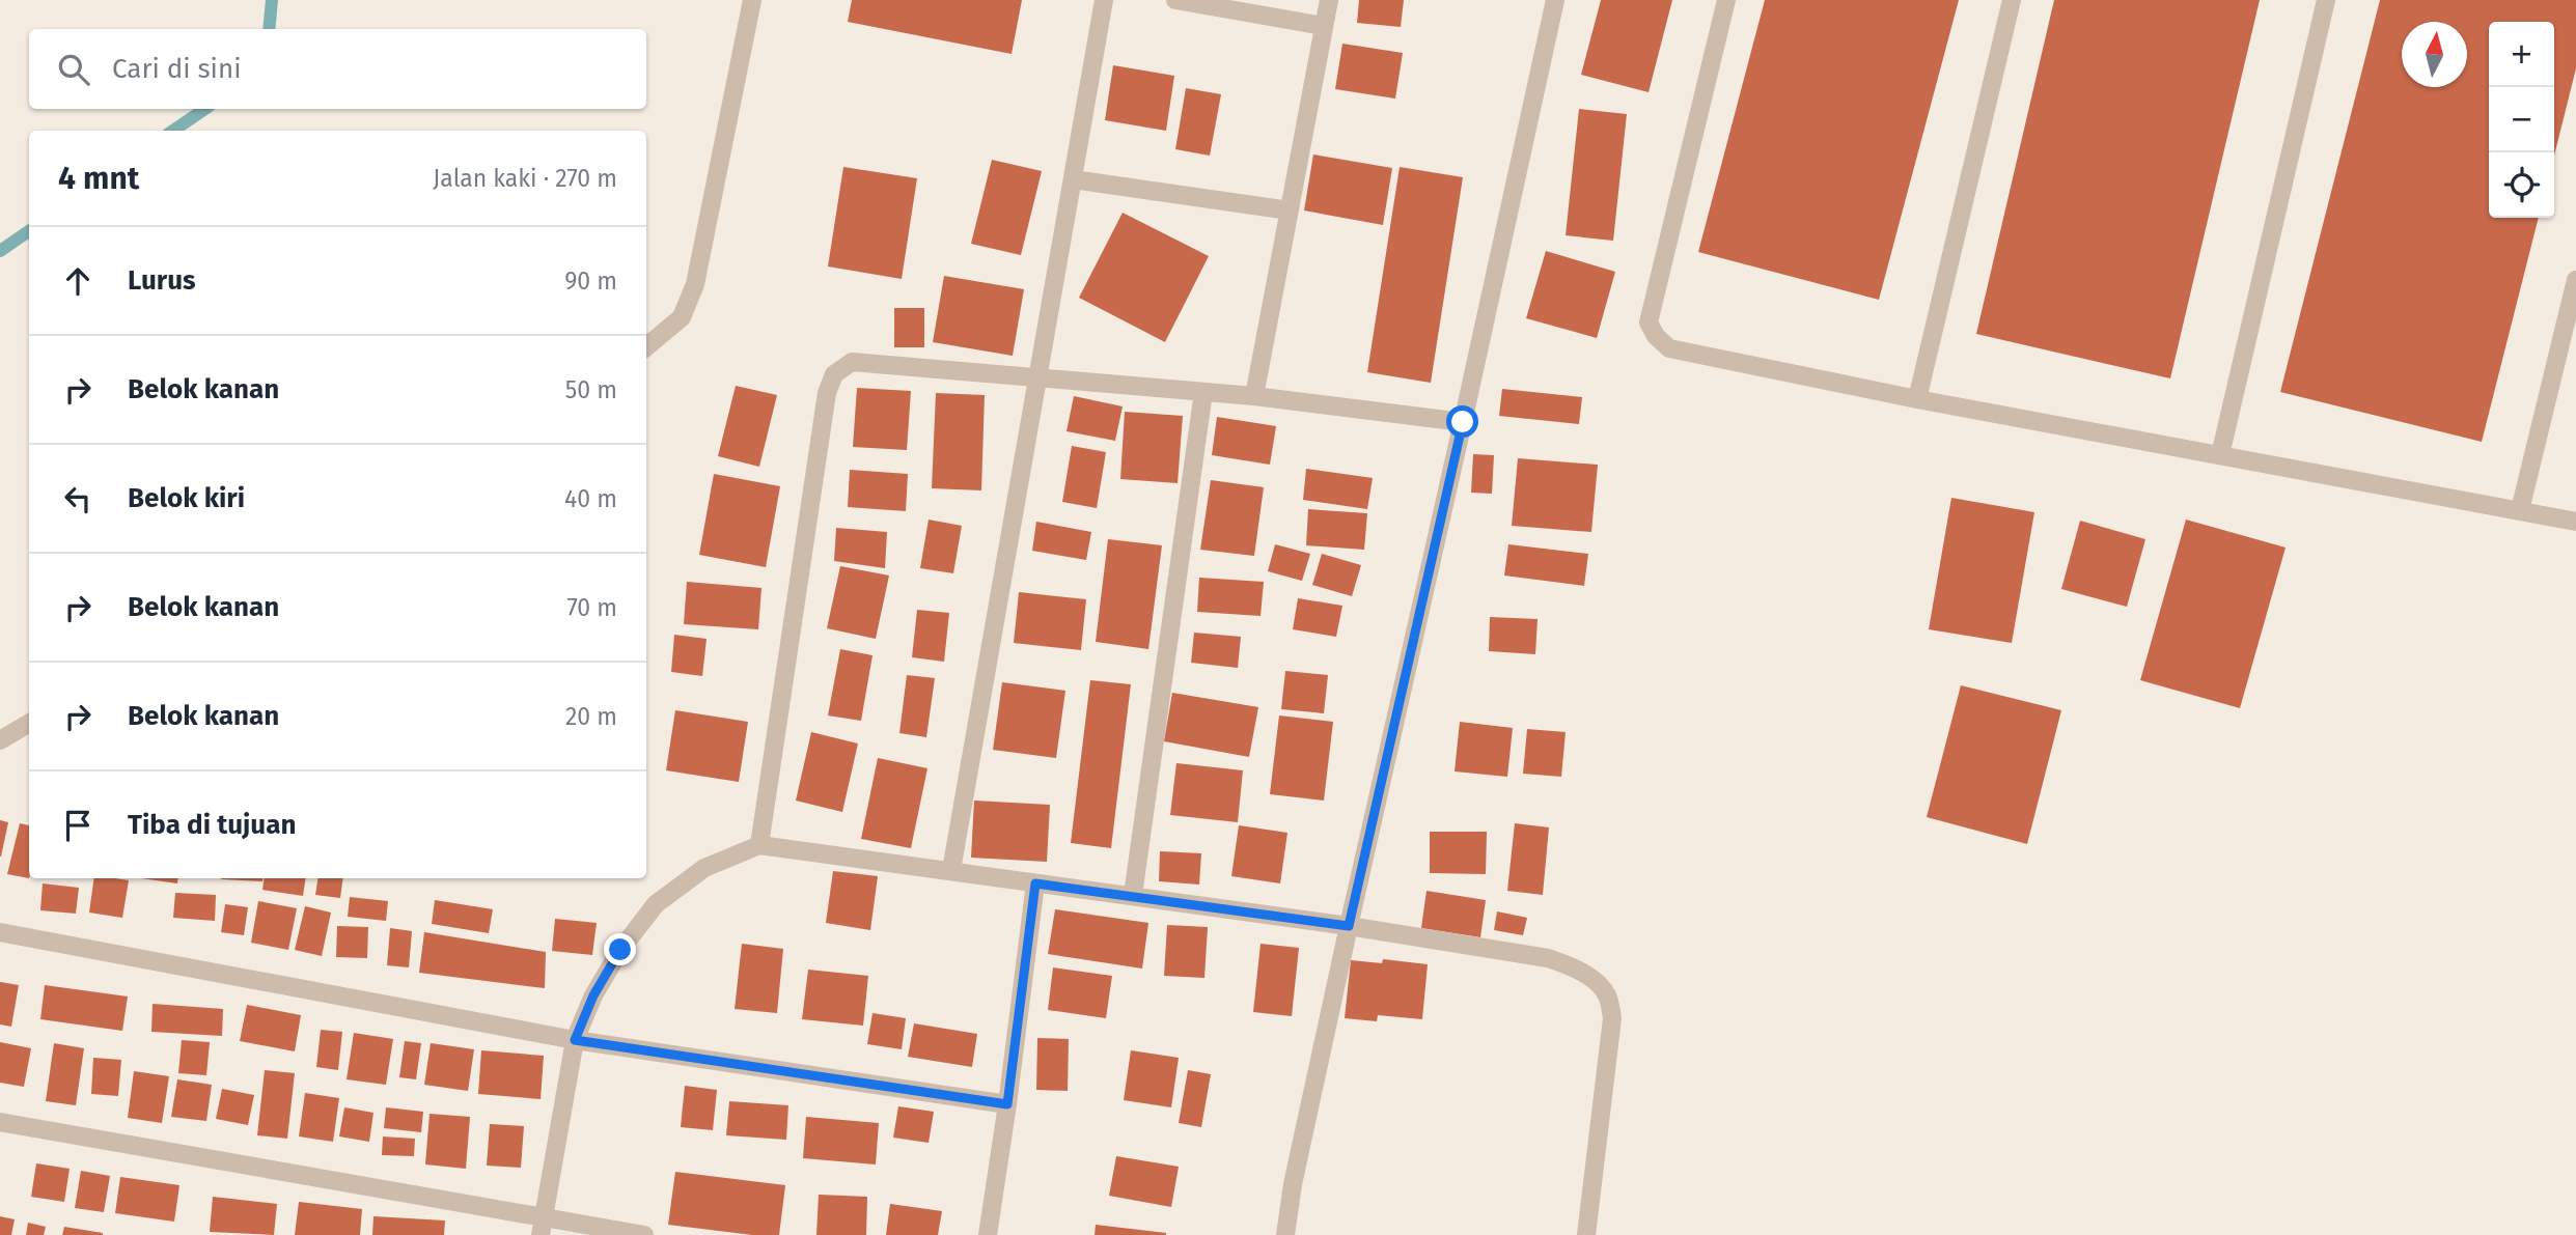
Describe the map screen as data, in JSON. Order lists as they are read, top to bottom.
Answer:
{
  "north": "top",
  "page": {
    "map_buttons": ["+", "−"],
    "search": "Cari di sini",
    "heading": ["4 mnt", "Jalan kaki · 270 m"],
    "list": [
      ["Lurus", "90 m"],
      ["Belok kanan", "50 m"],
      ["Belok kiri", "40 m"],
      ["Belok kanan", "70 m"],
      ["Belok kanan", "20 m"],
      "Tiba di tujuan"
    ]
  }
}
